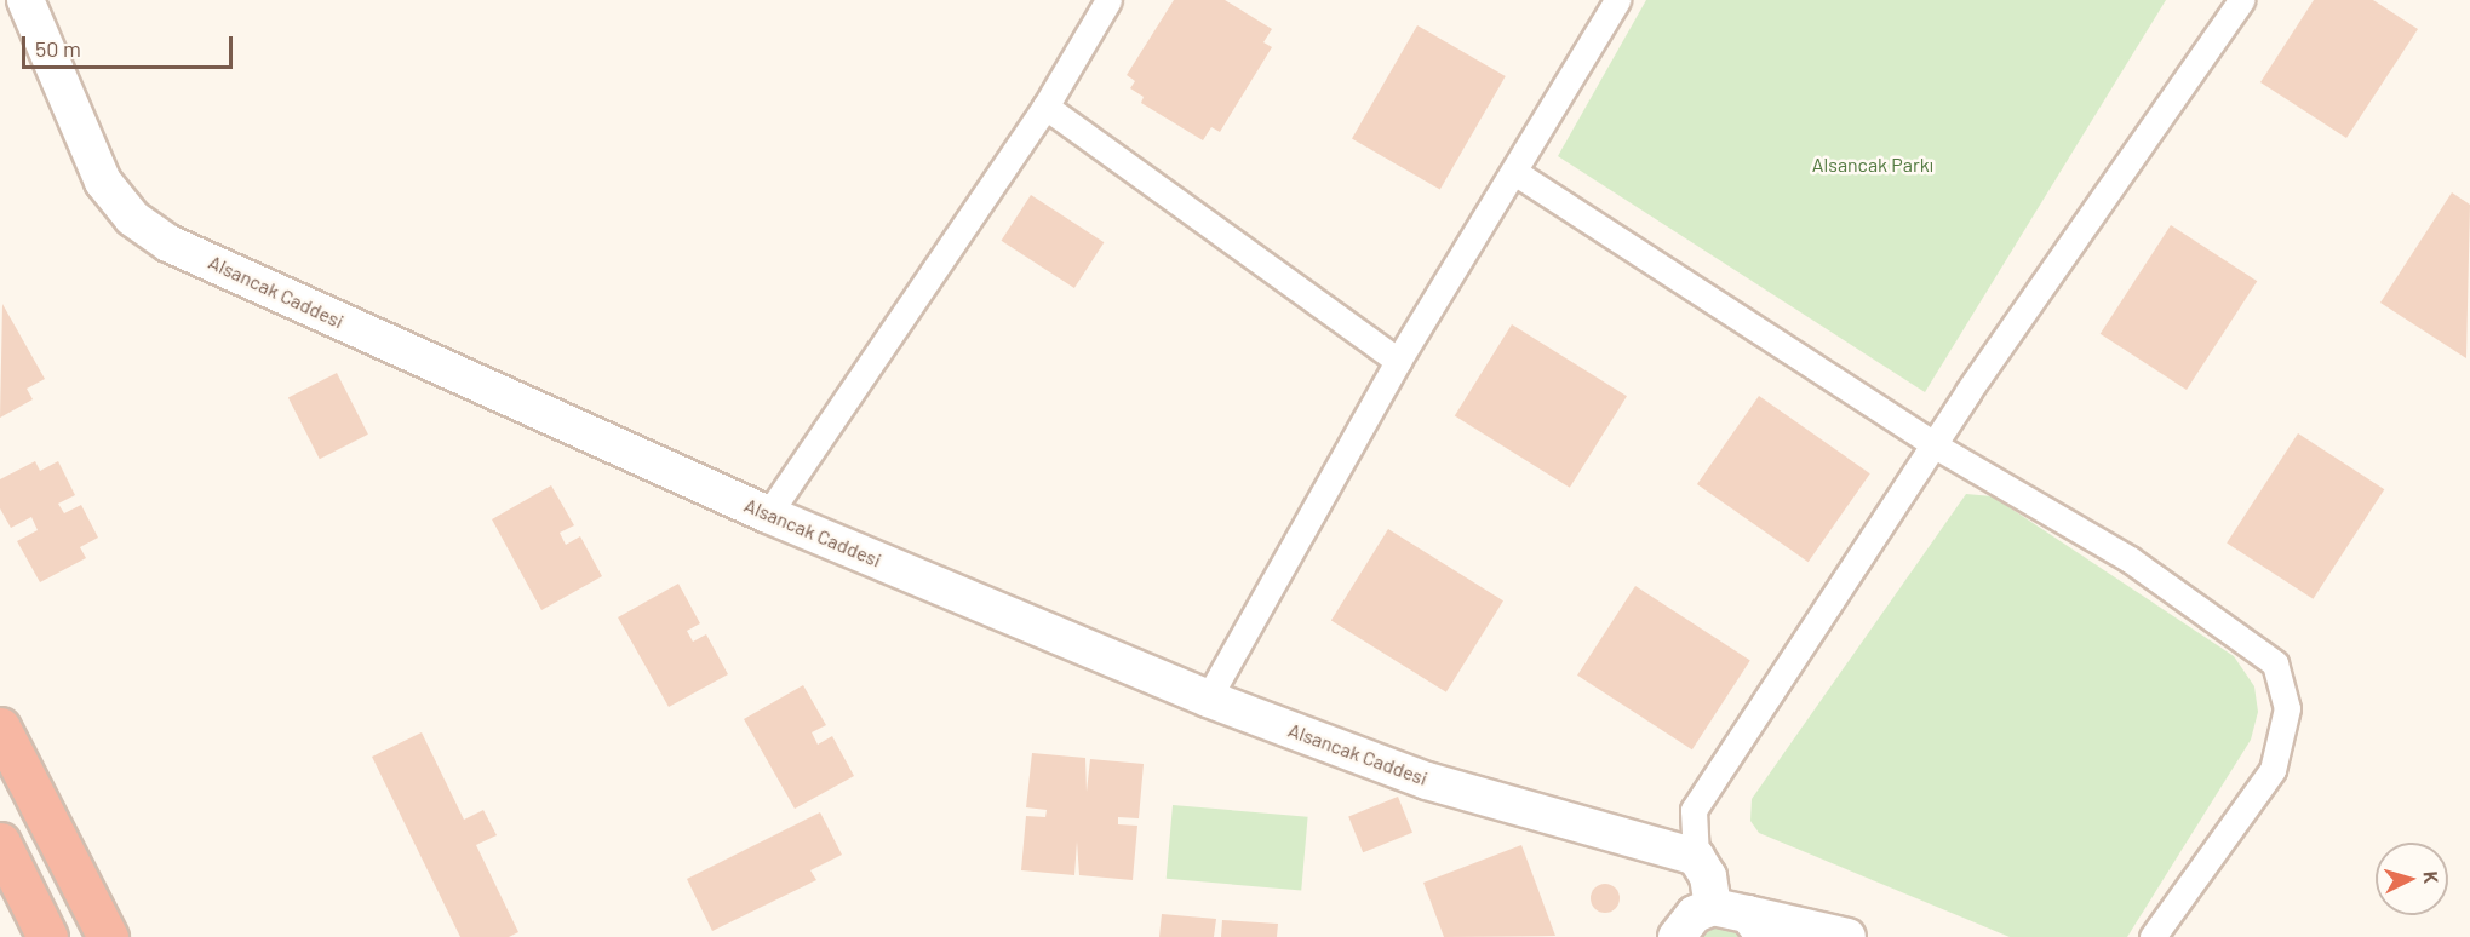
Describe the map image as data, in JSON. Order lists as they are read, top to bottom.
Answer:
{
  "streets": {
    "street": ["Alsancak Caddesi"]
  },
  "parks": ["Alsancak Parkı"],
  "scale_bar": "50 m",
  "north": "right"
}
